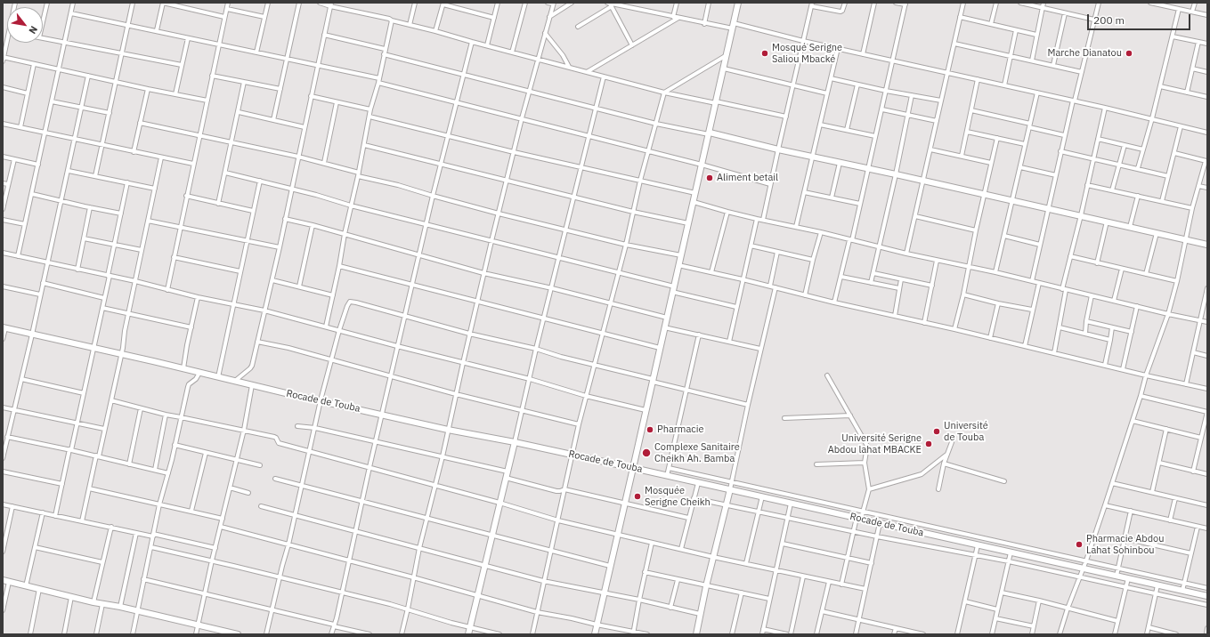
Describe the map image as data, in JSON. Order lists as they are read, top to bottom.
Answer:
{
  "streets": {
    "main road": ["Rocade de Touba"]
  },
  "places": [
    "Mosqué Serigne Saliou Mbacké",
    "Marche Dianatou",
    "Aliment betail",
    "Pharmacie",
    "Université de Touba",
    "Université Serigne Abdou lahat MBACKE",
    "Complexe Sanitaire Cheikh Ah. Bamba",
    "Mosquée Serigne Cheikh",
    "Pharmacie Abdou Lahat Sohinbou"
  ],
  "scale_bar": "200 m",
  "north": "bottom right"
}
